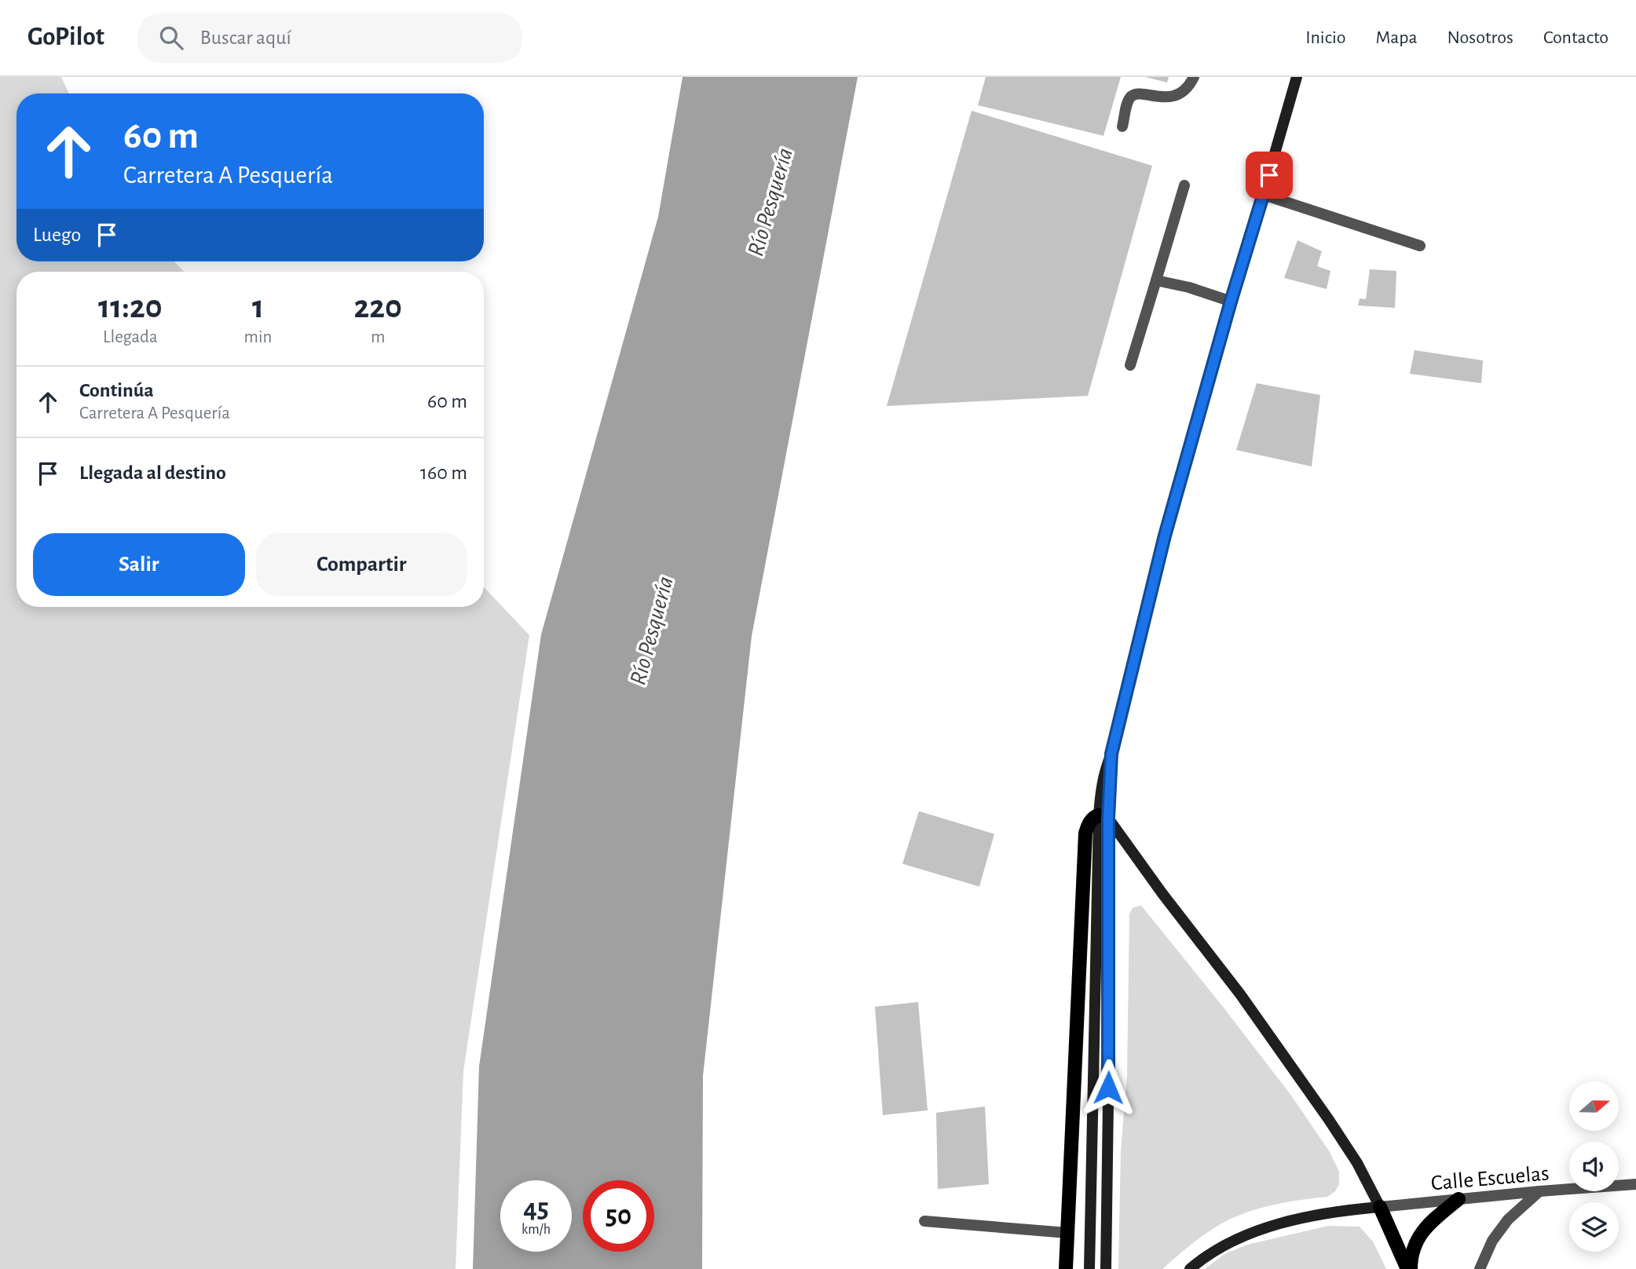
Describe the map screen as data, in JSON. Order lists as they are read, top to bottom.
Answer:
{
  "streets": {
    "street": ["Calle Escuelas"]
  },
  "water": ["Río Pesquería"],
  "north": "right",
  "page": {
    "header": "GoPilot",
    "search": "Buscar aquí",
    "nav": [
      "Inicio",
      "Mapa",
      "Nosotros",
      "Contacto"
    ],
    "turn": ["60 m", "Carretera A Pesquería"],
    "then": "Luego",
    "eta": [
      "11:20",
      "Llegada",
      "1",
      "min",
      "220",
      "m"
    ],
    "list": [
      {
        "name": "Continúa",
        "note": "Carretera A Pesquería",
        "value": "60 m"
      },
      {
        "name": "Llegada al destino",
        "value": "160 m"
      }
    ],
    "buttons": ["Salir", "Compartir"],
    "speed": "45 km/h",
    "limit": "50"
  }
}
